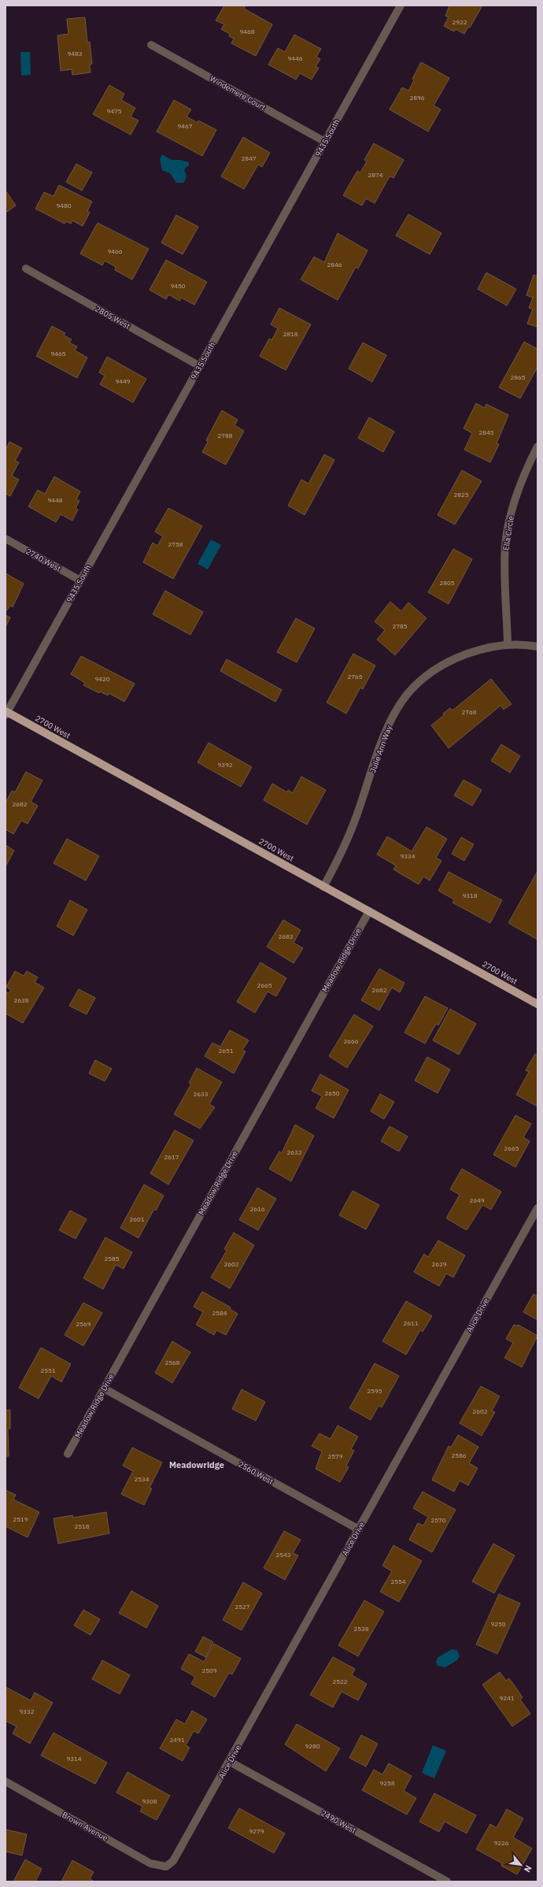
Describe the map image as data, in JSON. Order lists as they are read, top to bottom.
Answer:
{
  "streets": {
    "main road": ["2700 West"],
    "street": [
      "Windemere Court",
      "9435 South",
      "2805 West",
      "Ella Circle",
      "2740 West",
      "Julie Ann Way",
      "Meadow Ridge Drive",
      "Alice Drive",
      "2560 West",
      "2490 West",
      "Brown Avenue"
    ]
  },
  "crossings": [
    ["Windemere Court", "9435 South"],
    ["9435 South", "2805 West"],
    ["9435 South", "2740 West"],
    ["9435 South", "2700 West"],
    ["Ella Circle", "Julie Ann Way"],
    ["2700 West", "Julie Ann Way"],
    ["2700 West", "Meadow Ridge Drive"],
    ["Meadow Ridge Drive", "2560 West"],
    ["Alice Drive", "2560 West"],
    ["Alice Drive", "2490 West"],
    ["Alice Drive", "Brown Avenue"]
  ],
  "districts": ["Meadowridge"],
  "house_numbers": [
    "2922",
    "9468",
    "9483",
    "9446",
    "2896",
    "9475",
    "9467",
    "2847",
    "2874",
    "9480",
    "9466",
    "2846",
    "9450",
    "2818",
    "9465",
    "2865",
    "9449",
    "2845",
    "2788",
    "2825",
    "9448",
    "2758",
    "2805",
    "2785",
    "2765",
    "9420",
    "2768",
    "9392",
    "2682",
    "9334",
    "9318",
    "2683",
    "2665",
    "2682",
    "2638",
    "2666",
    "2651",
    "2650",
    "2633",
    "2665",
    "2632",
    "2617",
    "2649",
    "2616",
    "2601",
    "2585",
    "2602",
    "2629",
    "2584",
    "2611",
    "2569",
    "2568",
    "2551",
    "2595",
    "2602",
    "2586",
    "2579",
    "2534",
    "2519",
    "2570",
    "2518",
    "2543",
    "2554",
    "2527",
    "9250",
    "2538",
    "2509",
    "2522",
    "9241",
    "9332",
    "2491",
    "9280",
    "9314",
    "9258",
    "9308",
    "9279",
    "9226"
  ],
  "north": "bottom right"
}
